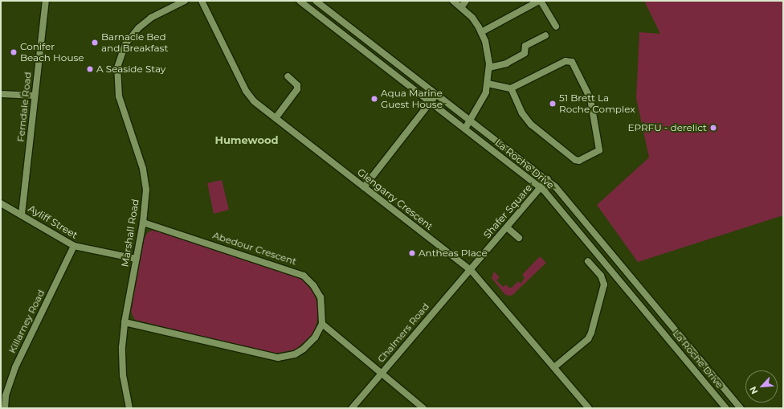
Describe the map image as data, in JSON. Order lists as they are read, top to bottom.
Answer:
{
  "streets": {
    "street": [
      "Ferndale Road",
      "La Roche Drive",
      "Glengarry Crescent",
      "Shafer Square",
      "Ayliff Street",
      "Marshall Road",
      "Abedour Crescent",
      "Killarney Road",
      "Chalmers Road"
    ]
  },
  "crossings": [
    ["Ferndale Road", "Ayliff Street"],
    ["La Roche Drive", "Shafer Square"],
    ["Glengarry Crescent", "Shafer Square"],
    ["Glengarry Crescent", "Chalmers Road"],
    ["Shafer Square", "Chalmers Road"],
    ["Ayliff Street", "Marshall Road"],
    ["Ayliff Street", "Killarney Road"],
    ["Marshall Road", "Abedour Crescent"]
  ],
  "districts": ["Humewood"],
  "places": [
    "Barnacle Bed and Breakfast",
    "Conifer Beach House",
    "A Seaside Stay",
    "Aqua Marine Guest House",
    "51 Brett La Roche Complex",
    "EPRFU - derelict",
    "Antheas Place"
  ],
  "north": "bottom left"
}
